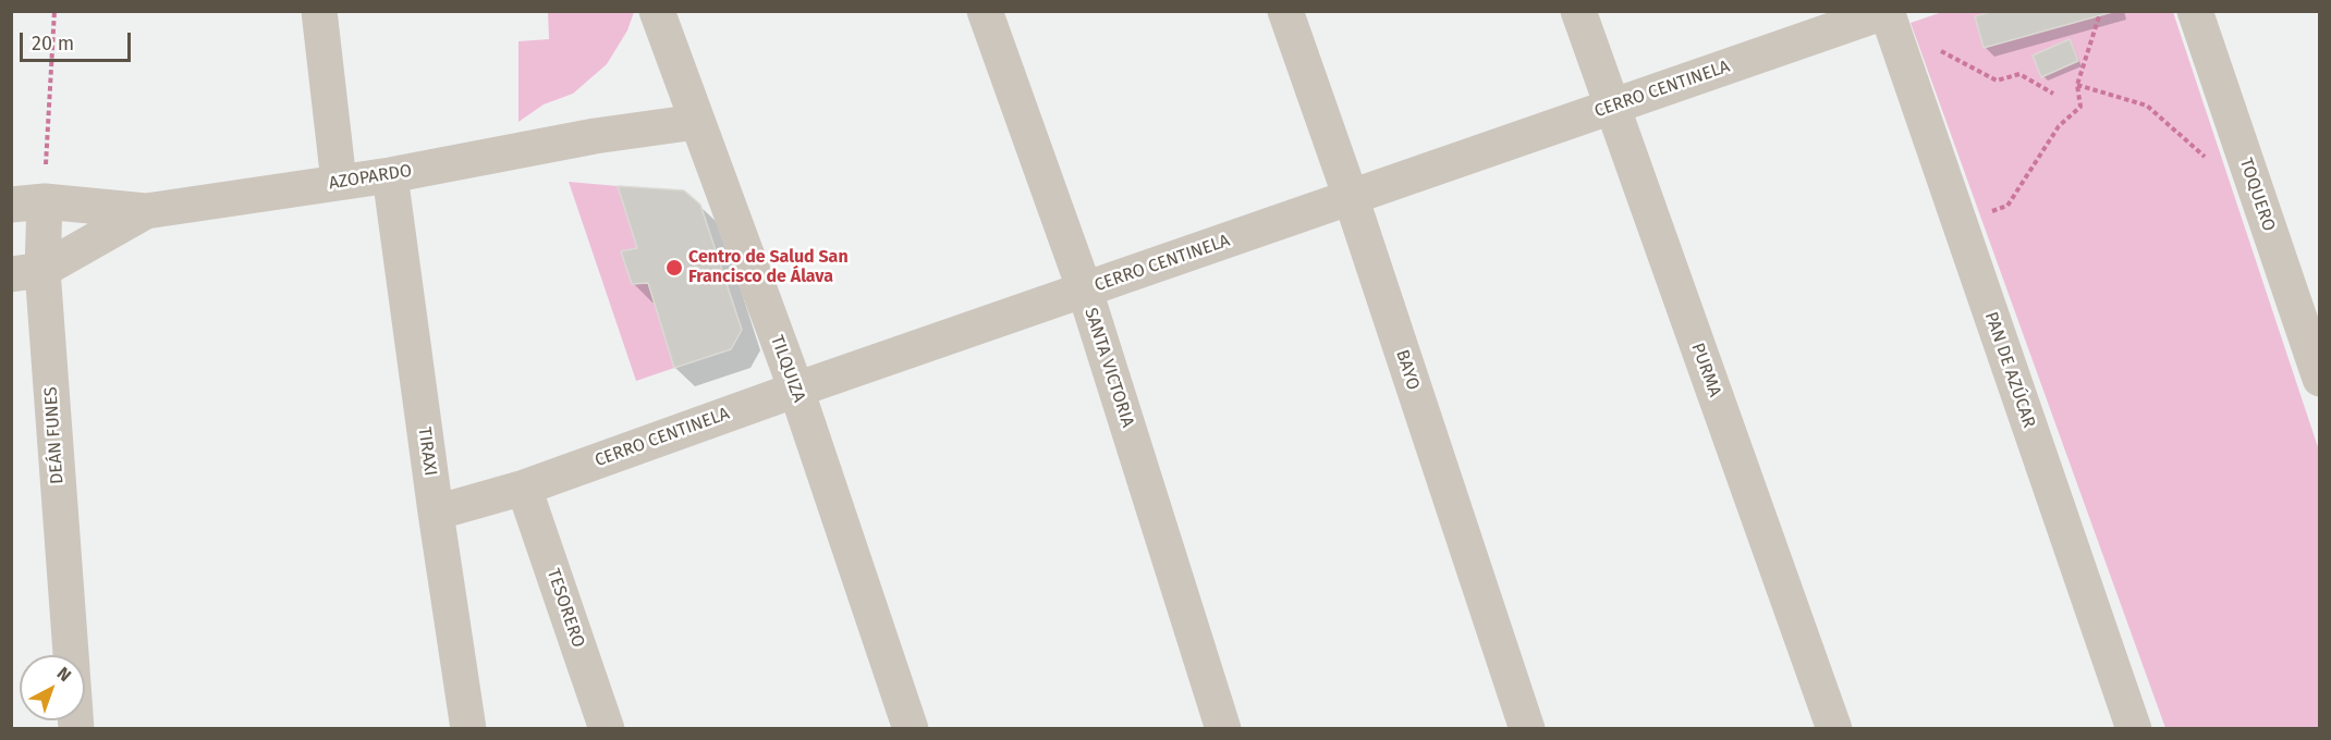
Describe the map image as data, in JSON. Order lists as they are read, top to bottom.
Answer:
{
  "streets": {
    "street": [
      "CERRO CENTINELA",
      "AZOPARDO",
      "TOQUERO",
      "SANTA VICTORIA",
      "TILQUIZA",
      "BAYO",
      "PURMA",
      "PAN DE AZÚCAR",
      "DEÁN FUNES",
      "TIRAXI",
      "TESORERO"
    ]
  },
  "crossings": [
    ["CERRO CENTINELA", "SANTA VICTORIA"],
    ["CERRO CENTINELA", "TILQUIZA"],
    ["CERRO CENTINELA", "BAYO"],
    ["CERRO CENTINELA", "PURMA"],
    ["CERRO CENTINELA", "PAN DE AZÚCAR"],
    ["CERRO CENTINELA", "TIRAXI"],
    ["CERRO CENTINELA", "TESORERO"],
    ["AZOPARDO", "TILQUIZA"],
    ["AZOPARDO", "TIRAXI"]
  ],
  "places": ["Centro de Salud San Francisco de Álava"],
  "scale_bar": "20 m",
  "north": "top right"
}
